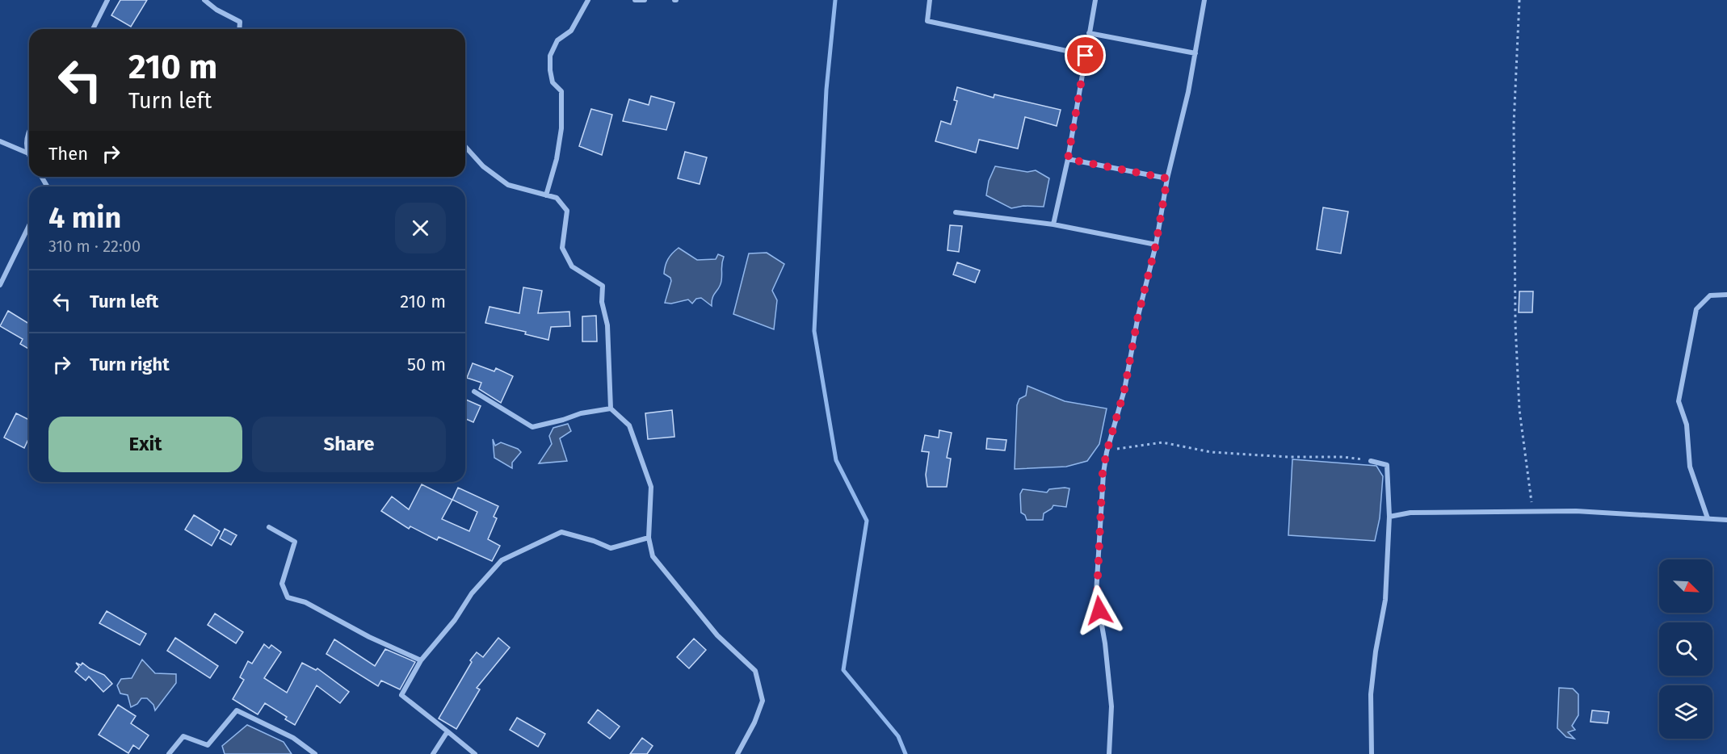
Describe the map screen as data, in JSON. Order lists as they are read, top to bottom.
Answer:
{
  "north": "bottom right",
  "page": {
    "turn": ["210 m", "Turn left"],
    "then": "Then",
    "heading": ["4 min", "310 m · 22:00"],
    "list": [
      {
        "name": "Turn left",
        "value": "210 m"
      },
      {
        "name": "Turn right",
        "value": "50 m"
      }
    ],
    "buttons": ["Exit", "Share"]
  }
}
